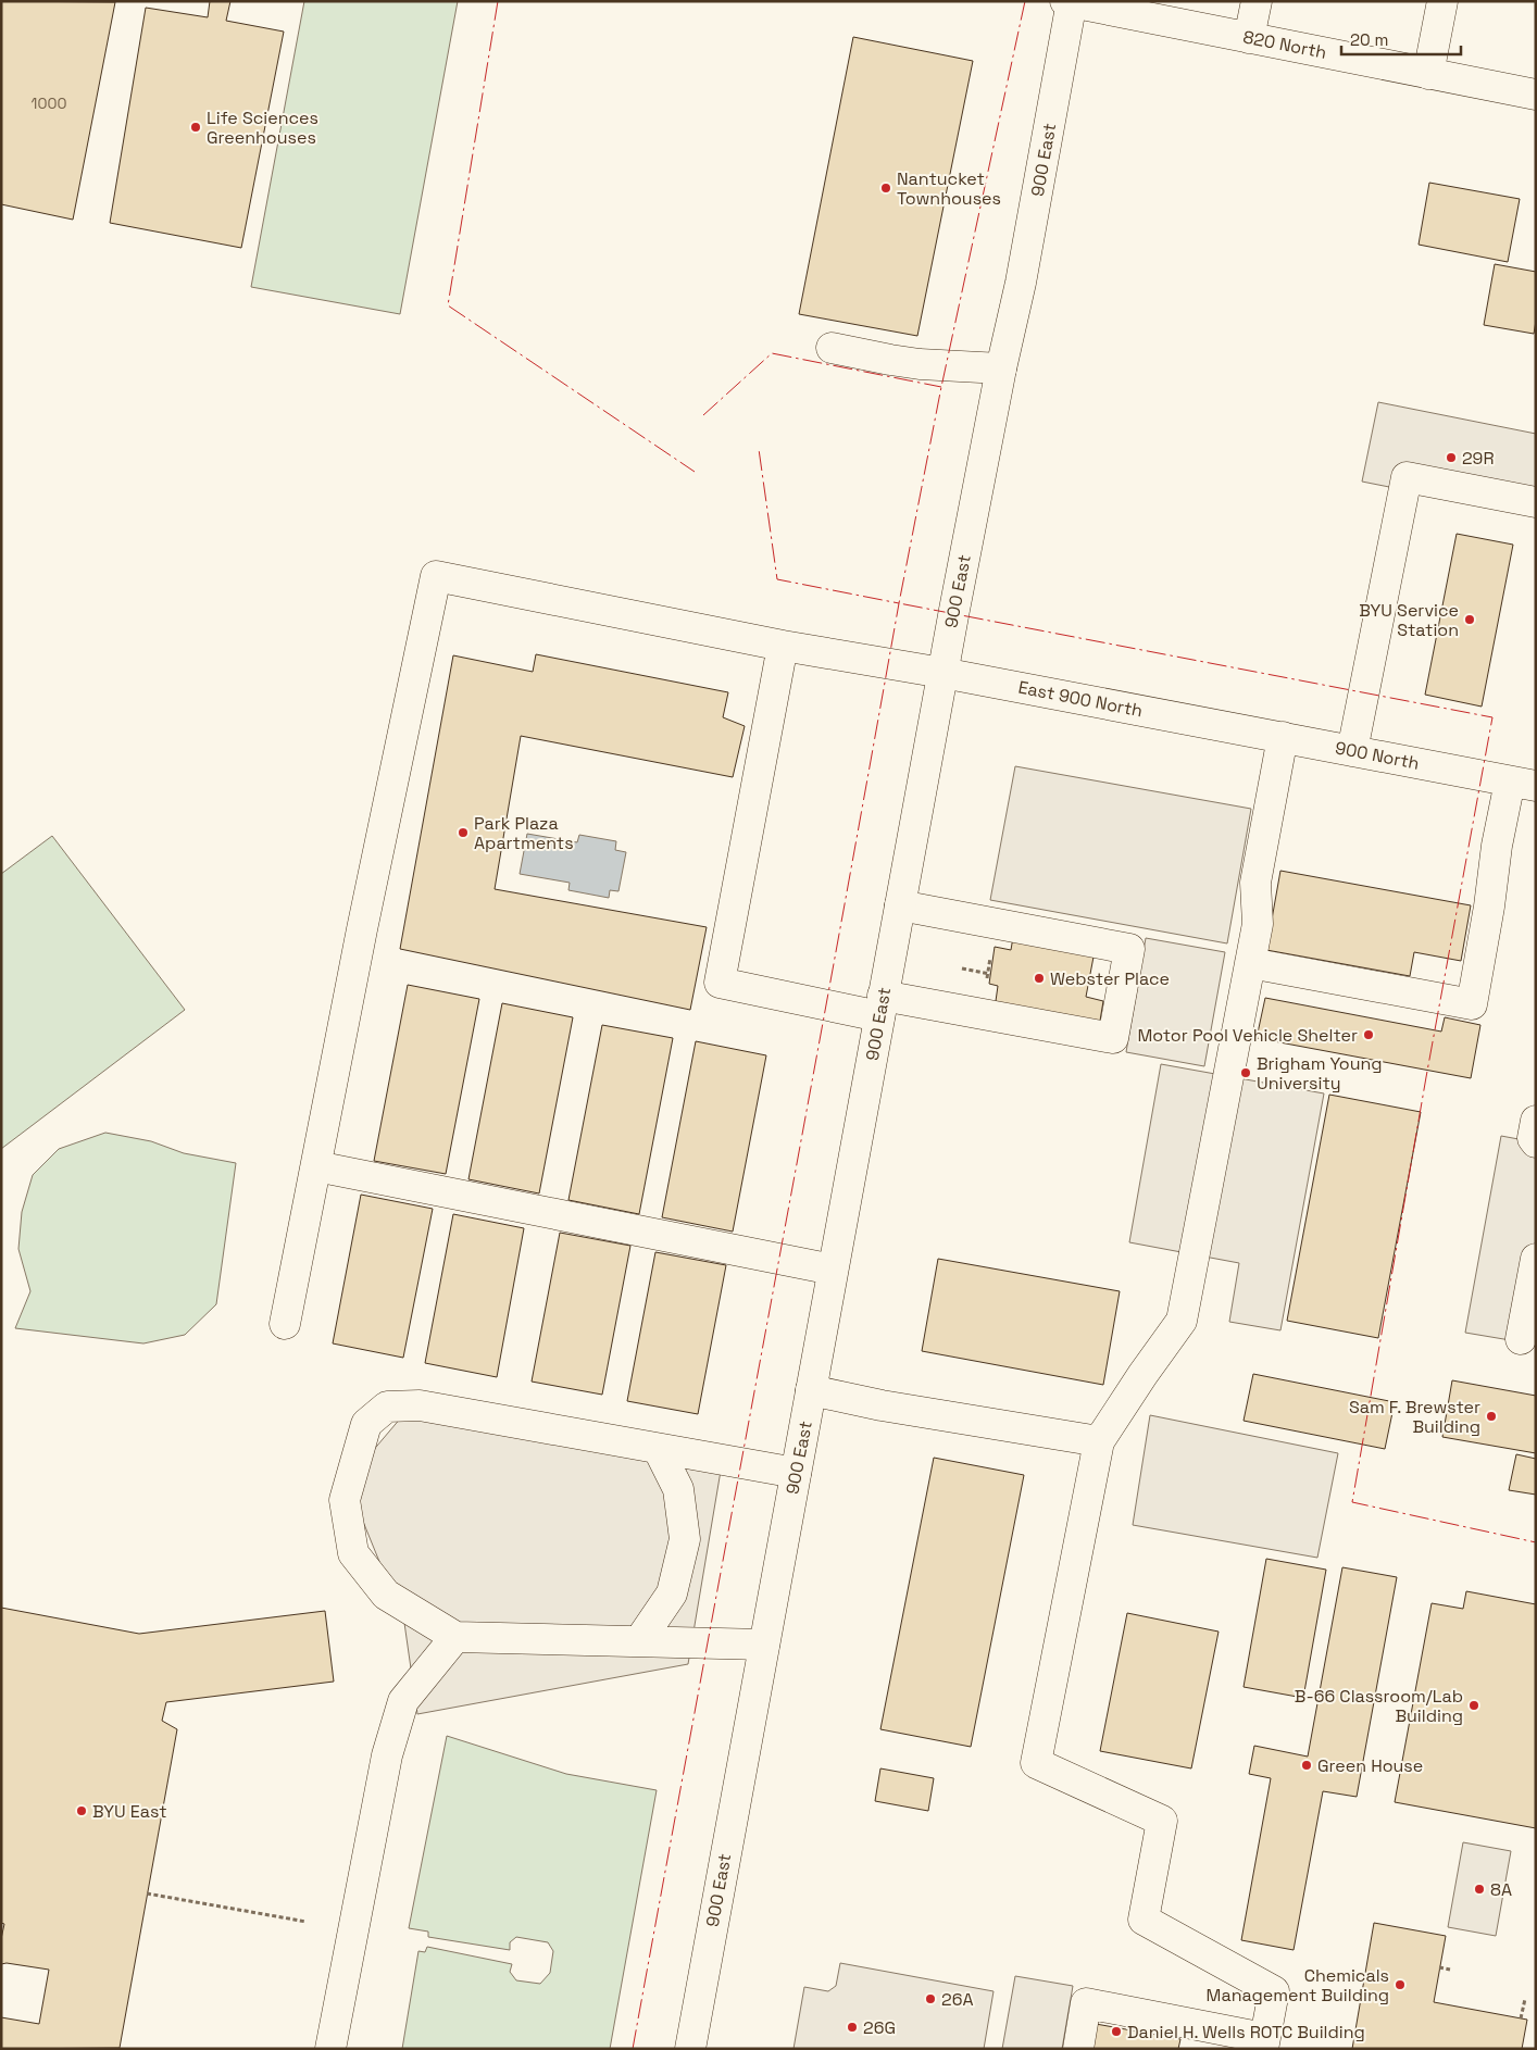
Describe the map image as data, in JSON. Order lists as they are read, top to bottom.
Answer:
{
  "streets": {
    "main road": [
      "820 North",
      "900 East",
      "East 900 North",
      "900 North"
    ]
  },
  "crossings": [
    ["820 North", "900 East"],
    ["900 East", "East 900 North"],
    ["East 900 North", "900 North"]
  ],
  "places": [
    "Life Sciences Greenhouses",
    "Nantucket Townhouses",
    "29R",
    "BYU Service Station",
    "Park Plaza Apartments",
    "Webster Place",
    "Motor Pool Vehicle Shelter",
    "Brigham Young University",
    "Sam F. Brewster Building",
    "B-66 Classroom/Lab Building",
    "Green House",
    "BYU East",
    "8A",
    "Chemicals Management Building",
    "26A",
    "26G",
    "Daniel H. Wells ROTC Building"
  ],
  "house_numbers": ["1000"],
  "scale_bar": "20 m"
}
